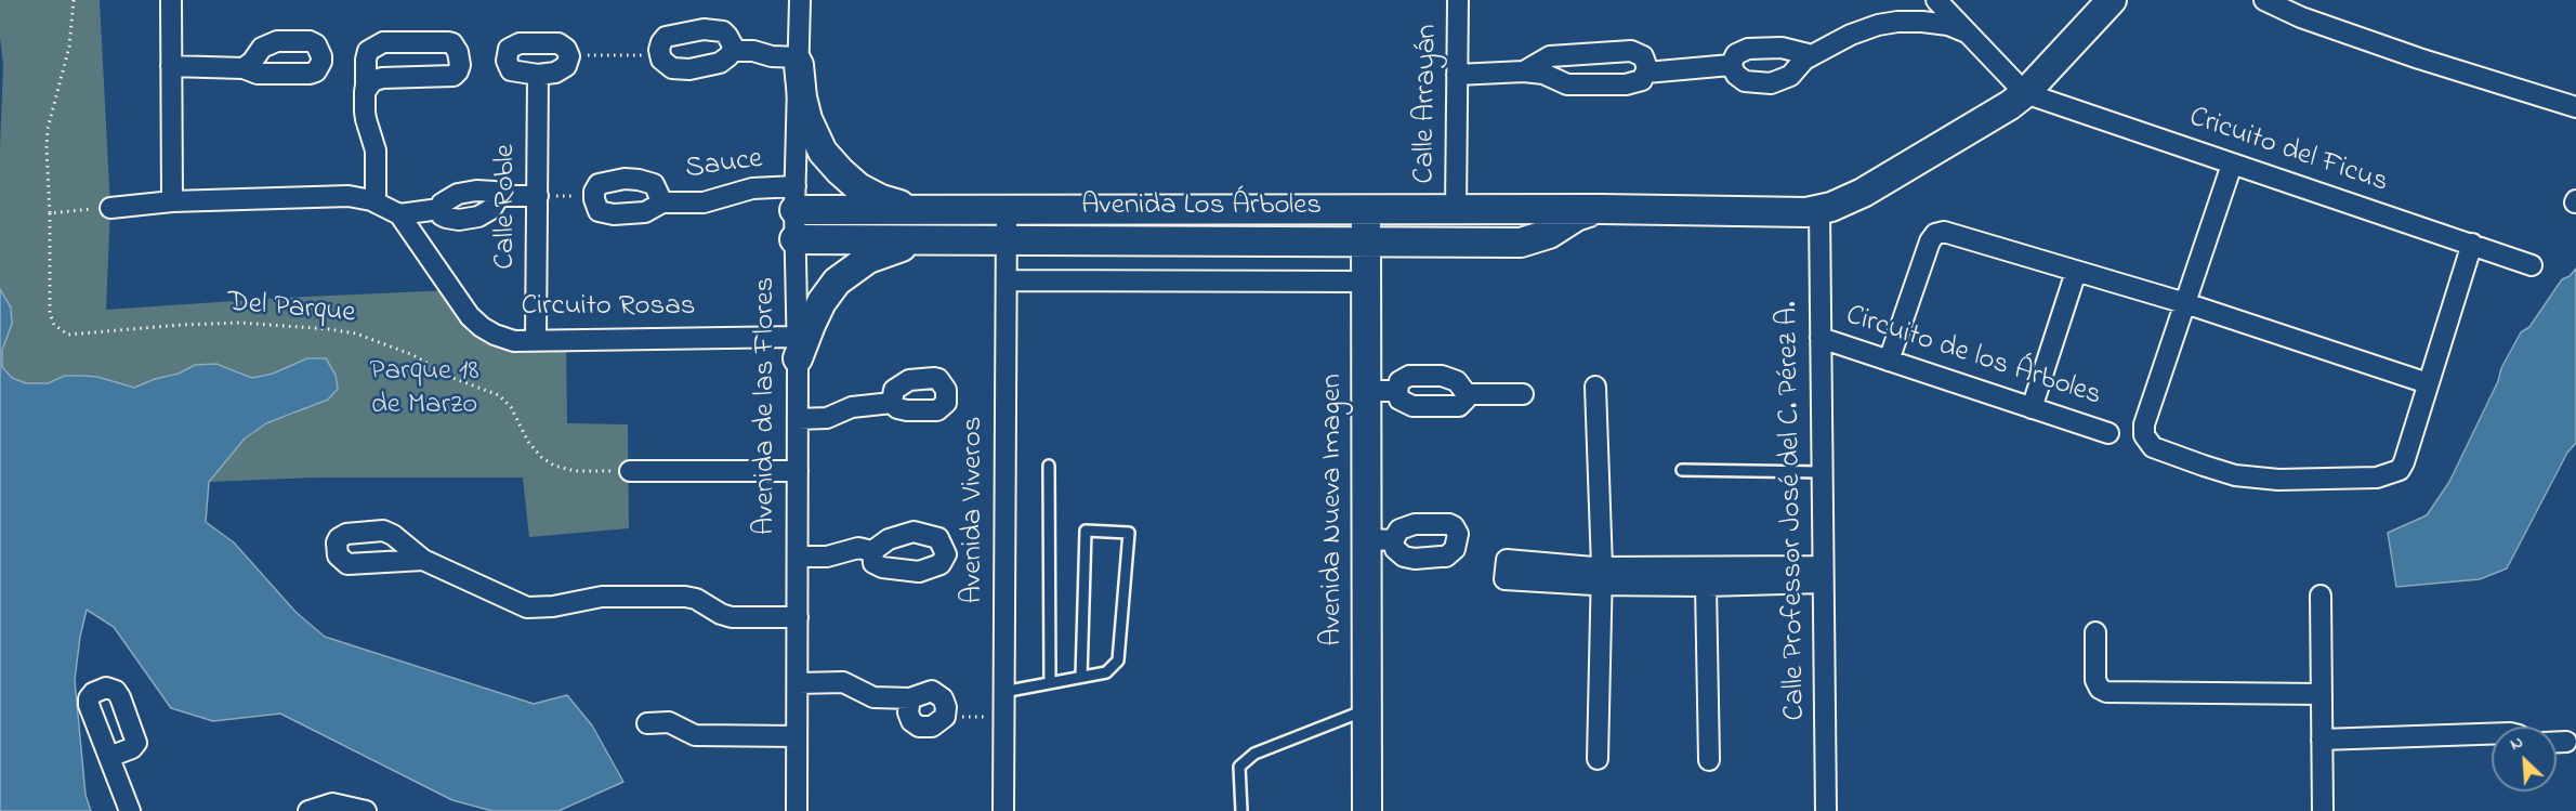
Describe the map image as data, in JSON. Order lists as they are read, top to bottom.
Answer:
{
  "streets": {
    "street": [
      "Calle Arrayán",
      "Cricuito del Ficus",
      "Sauce",
      "Calle Roble",
      "Avenida Los Árboles",
      "Circuito Rosas",
      "Circuito de los Árboles",
      "Avenida de las Flores",
      "Avenida Viveros",
      "Avenida Nueva Imagen",
      "Calle Professor José del C. Pérez A."
    ],
    "path": ["Del Parque"]
  },
  "crossings": [
    ["Calle Arrayán", "Avenida Los Árboles"],
    ["Cricuito del Ficus", "Avenida Los Árboles"],
    ["Sauce", "Avenida Los Árboles"],
    ["Sauce", "Avenida de las Flores"],
    ["Calle Roble", "Circuito Rosas"],
    ["Avenida Los Árboles", "Avenida de las Flores"],
    ["Avenida Los Árboles", "Avenida Viveros"],
    ["Avenida Los Árboles", "Avenida Nueva Imagen"],
    ["Avenida Los Árboles", "Calle Professor José del C. Pérez A."],
    ["Circuito Rosas", "Avenida de las Flores"],
    ["Circuito de los Árboles", "Calle Professor José del C. Pérez A."]
  ],
  "parks": ["Parque 18 de Marzo"],
  "north": "top left"
}
